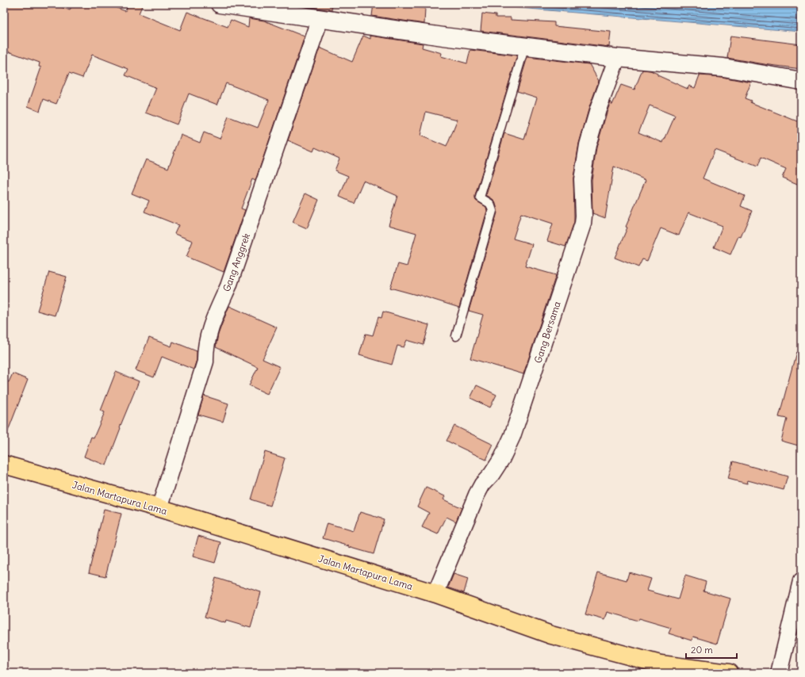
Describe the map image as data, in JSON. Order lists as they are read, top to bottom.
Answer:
{
  "streets": {
    "main road": ["Jalan Martapura Lama"],
    "street": ["Gang Anggrek", "Gang Bersama"]
  },
  "crossings": [
    ["Gang Anggrek", "Jalan Martapura Lama"],
    ["Gang Bersama", "Jalan Martapura Lama"]
  ],
  "scale_bar": "20 m"
}
